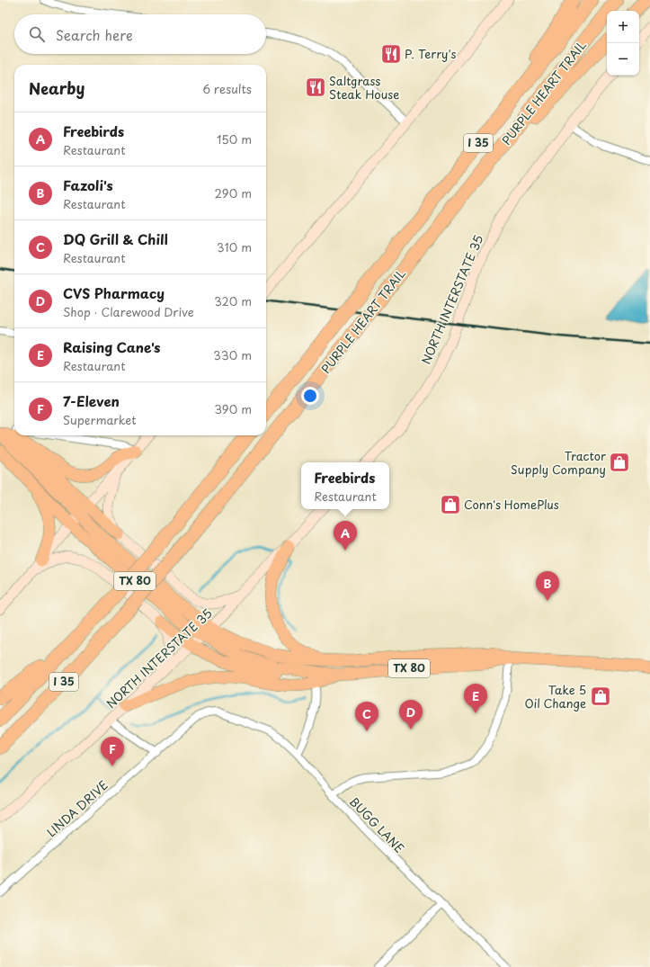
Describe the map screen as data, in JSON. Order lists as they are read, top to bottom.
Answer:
{
  "streets": {
    "highway": ["PURPLE HEART TRAIL", "I 35"],
    "main road": ["NORTH INTERSTATE 35", "TX 80"],
    "street": ["LINDA DRIVE", "BUGG LANE"]
  },
  "crossings": [
    ["NORTH INTERSTATE 35", "TX 80"],
    ["LINDA DRIVE", "BUGG LANE"]
  ],
  "places": {
    "restaurant": ["P. Terry's", "Saltgrass Steak House"],
    "shop": ["Tractor Supply Company", "Conn's HomePlus", "Take 5 Oil Change"]
  },
  "page": {
    "map_buttons": ["+", "−"],
    "search": "Search here",
    "heading": ["Nearby", "6 results"],
    "list": [
      {
        "mark": "A",
        "name": "Freebirds",
        "note": "Restaurant",
        "value": "150 m"
      },
      {
        "mark": "B",
        "name": "Fazoli's",
        "note": "Restaurant",
        "value": "290 m"
      },
      {
        "mark": "C",
        "name": "DQ Grill & Chill",
        "note": "Restaurant",
        "value": "310 m"
      },
      {
        "mark": "D",
        "name": "CVS Pharmacy",
        "note": "Shop · Clarewood Drive",
        "value": "320 m"
      },
      {
        "mark": "E",
        "name": "Raising Cane's",
        "note": "Restaurant",
        "value": "330 m"
      },
      {
        "mark": "F",
        "name": "7-Eleven",
        "note": "Supermarket",
        "value": "390 m"
      }
    ],
    "popup": ["Freebirds", "Restaurant"],
    "pins": [
      "A",
      "B",
      "E",
      "D",
      "C",
      "F"
    ]
  }
}
